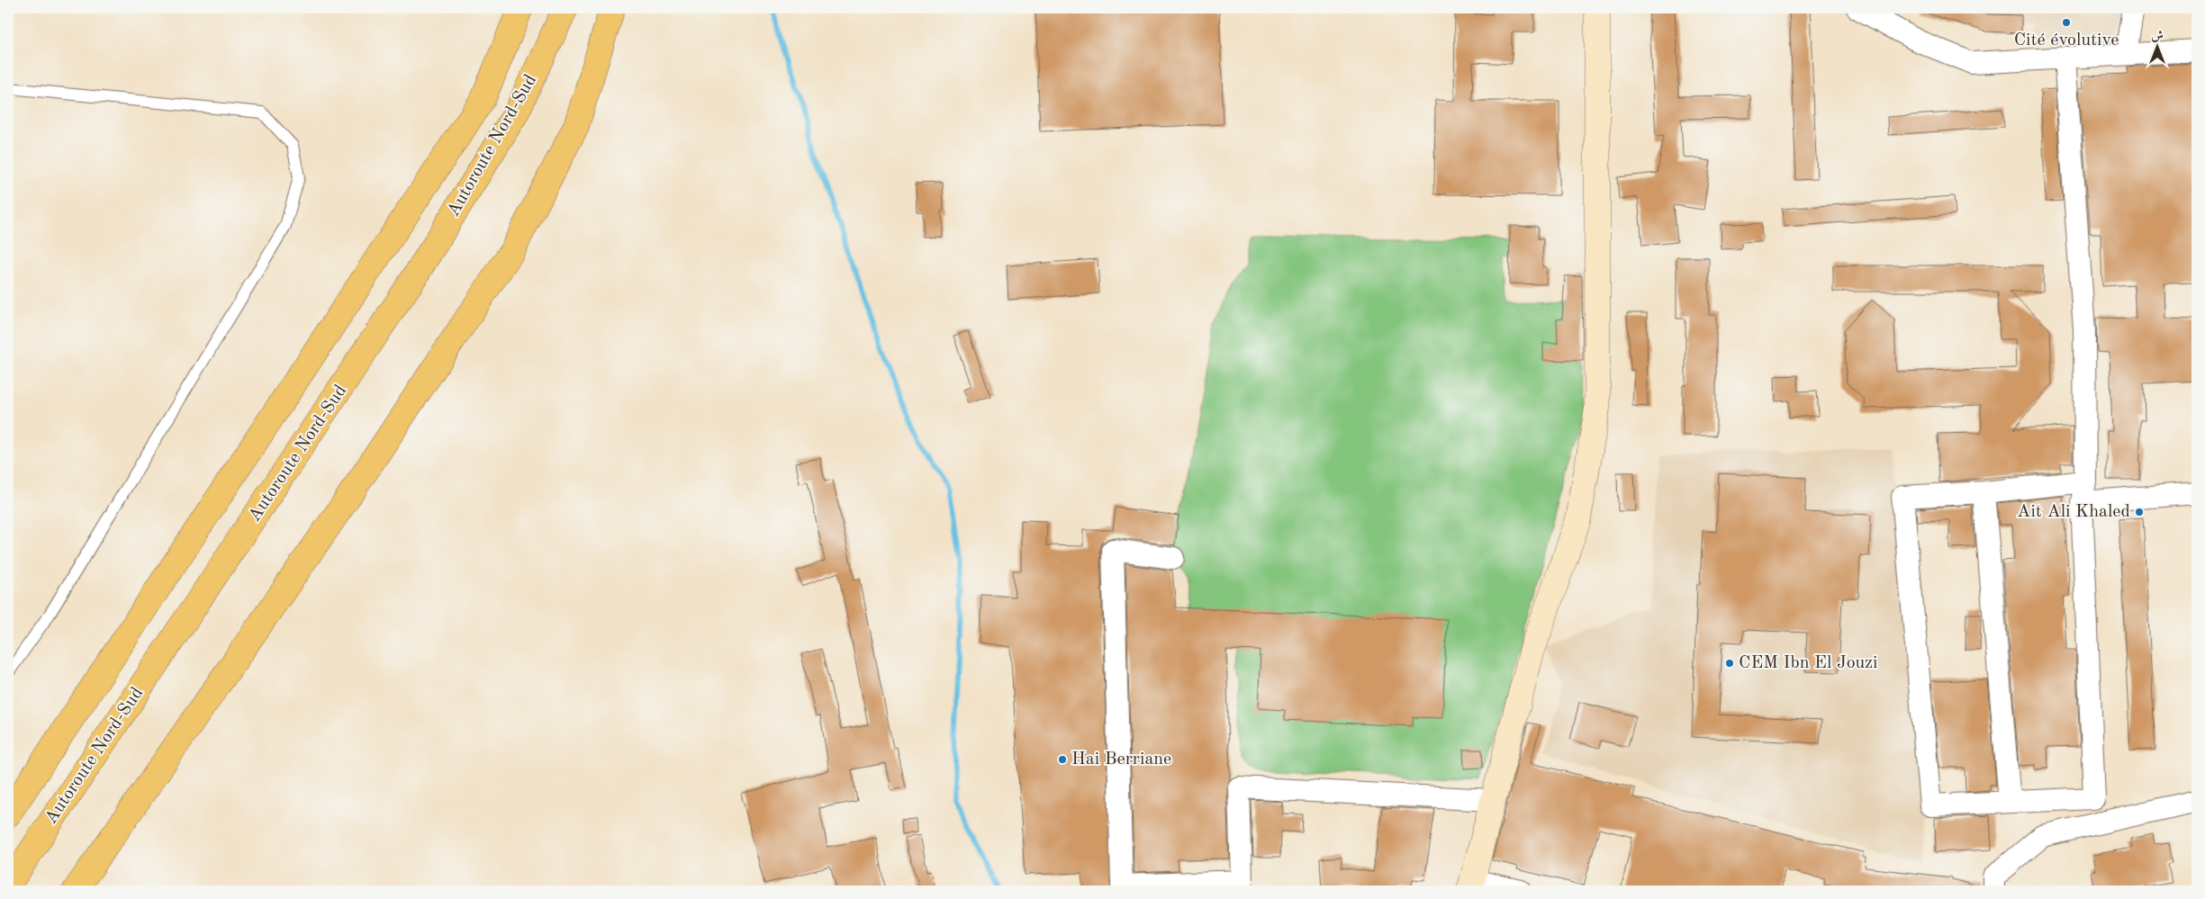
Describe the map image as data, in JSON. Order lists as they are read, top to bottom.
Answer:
{
  "streets": {
    "main road": ["Autoroute Nord-Sud"]
  },
  "places": [
    "Cité évolutive",
    "Ait Ali Khaled",
    "CEM Ibn El Jouzi",
    "Hai Berriane"
  ],
  "north": "top"
}
